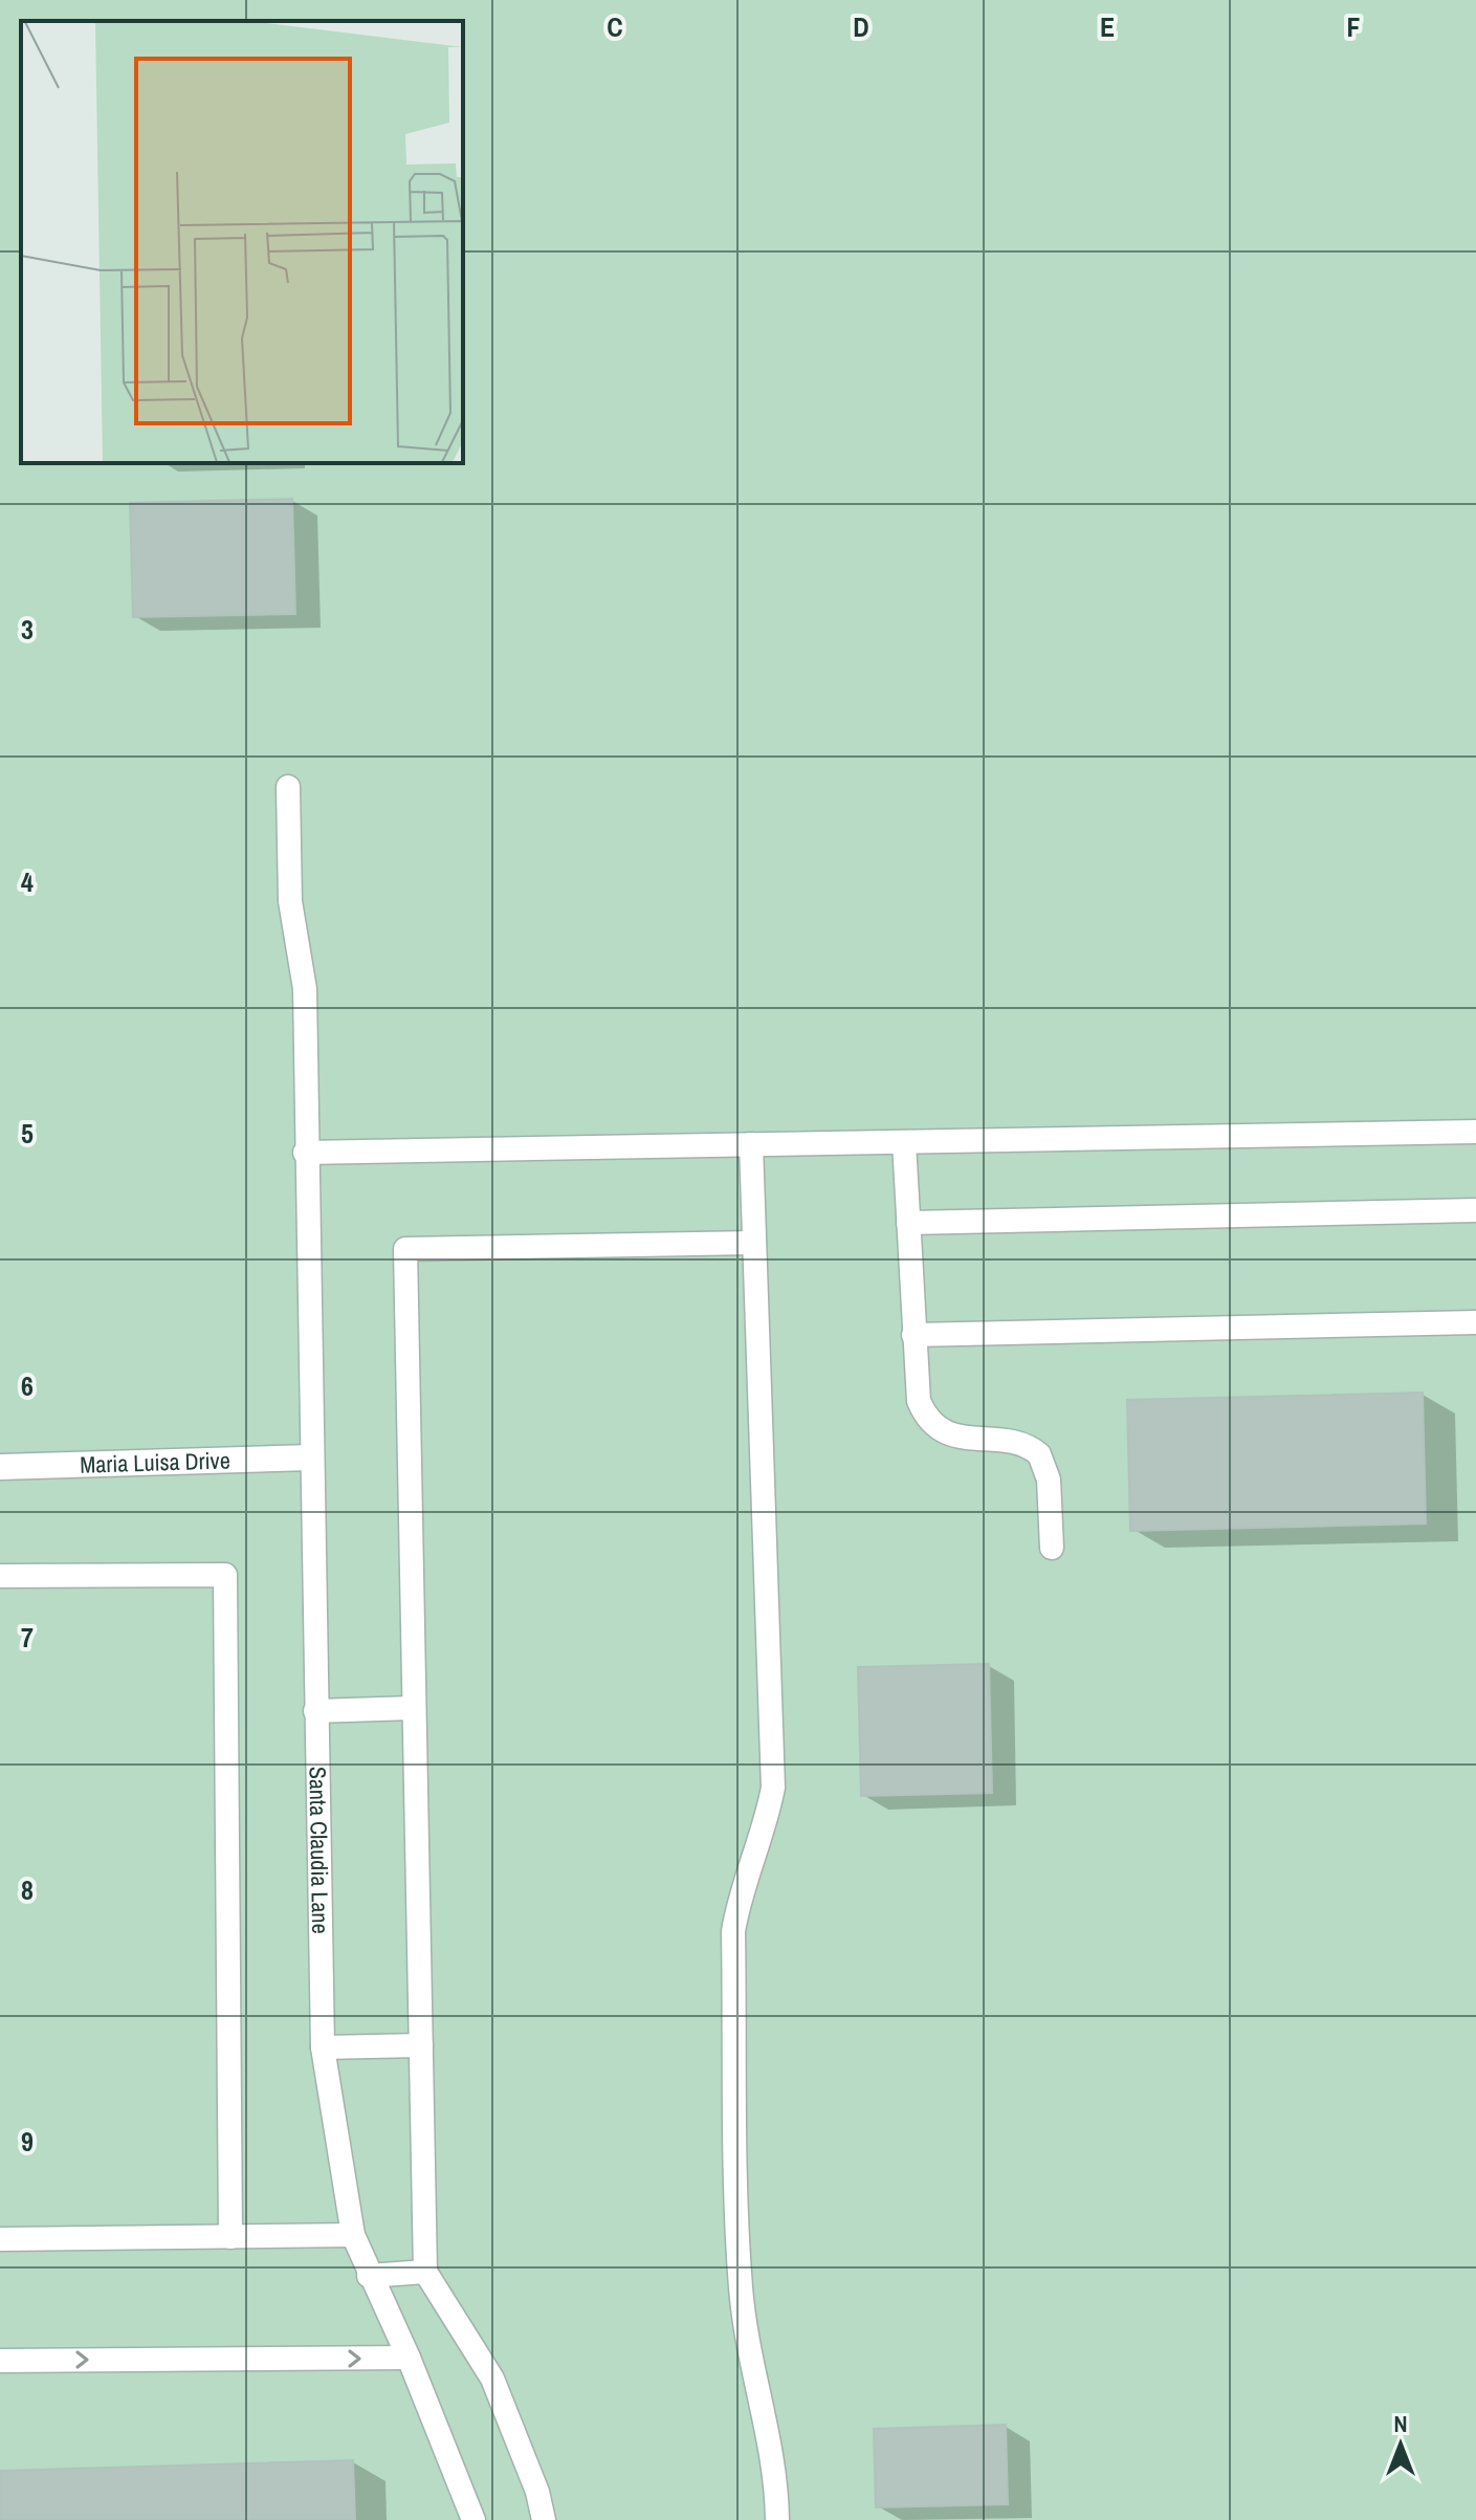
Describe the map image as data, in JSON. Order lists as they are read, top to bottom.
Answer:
{
  "streets": {
    "street": ["Maria Luisa Drive"],
    "lane": ["Santa Claudia Lane"]
  },
  "crossings": [
    ["Maria Luisa Drive", "Santa Claudia Lane"]
  ],
  "north": "top",
  "grid": {
    "columns": [
      "C",
      "D",
      "E",
      "F"
    ],
    "rows": [
      "3",
      "4",
      "5",
      "6",
      "7",
      "8",
      "9"
    ]
  }
}
